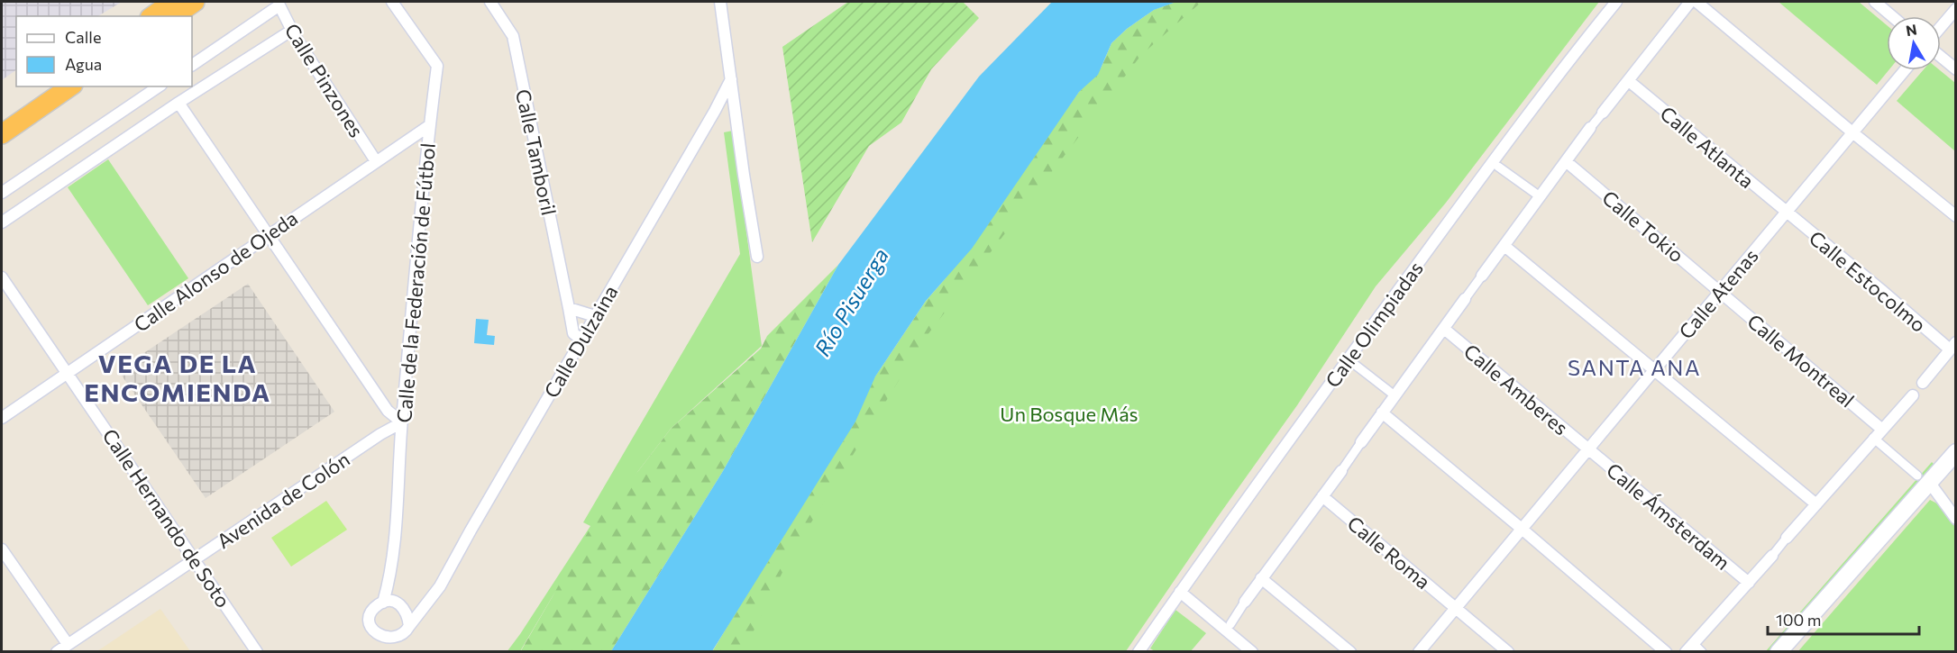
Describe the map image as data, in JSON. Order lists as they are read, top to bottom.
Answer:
{
  "streets": {
    "street": [
      "Calle Pinzones",
      "Calle Atlanta",
      "Calle Tamboril",
      "Calle Tokio",
      "Calle Alonso de Ojeda",
      "Calle Estocolmo",
      "Calle de la Federación de Fútbol",
      "Calle Atenas",
      "Calle Olimpiadas",
      "Calle Dulzaina",
      "Calle Montreal",
      "Calle Amberes",
      "Avenida de Colón",
      "Calle Ámsterdam",
      "Calle Hernando de Soto",
      "Calle Roma"
    ]
  },
  "crossings": [
    ["Calle Pinzones", "Calle Alonso de Ojeda"],
    ["Calle Atlanta", "Calle Estocolmo"],
    ["Calle Atlanta", "Calle Atenas"],
    ["Calle Tamboril", "Calle Dulzaina"],
    ["Calle Tokio", "Calle Atenas"],
    ["Calle Tokio", "Calle Montreal"],
    ["Calle Alonso de Ojeda", "Calle de la Federación de Fútbol"],
    ["Calle Alonso de Ojeda", "Calle Hernando de Soto"],
    ["Calle Estocolmo", "Calle Atenas"],
    ["Calle Estocolmo", "Calle Montreal"],
    ["Calle de la Federación de Fútbol", "Calle Dulzaina"],
    ["Calle de la Federación de Fútbol", "Avenida de Colón"],
    ["Calle Atenas", "Calle Montreal"],
    ["Calle Atenas", "Calle Amberes"],
    ["Calle Atenas", "Calle Ámsterdam"],
    ["Calle Atenas", "Calle Roma"],
    ["Calle Amberes", "Calle Ámsterdam"],
    ["Avenida de Colón", "Calle Hernando de Soto"]
  ],
  "districts": ["VEGA DE LA ENCOMIENDA", "SANTA ANA"],
  "water": ["Río Pisuerga"],
  "parks": ["Un Bosque Más"],
  "legend": ["Calle", "Agua"],
  "scale_bar": "100 m",
  "north": "top"
}
